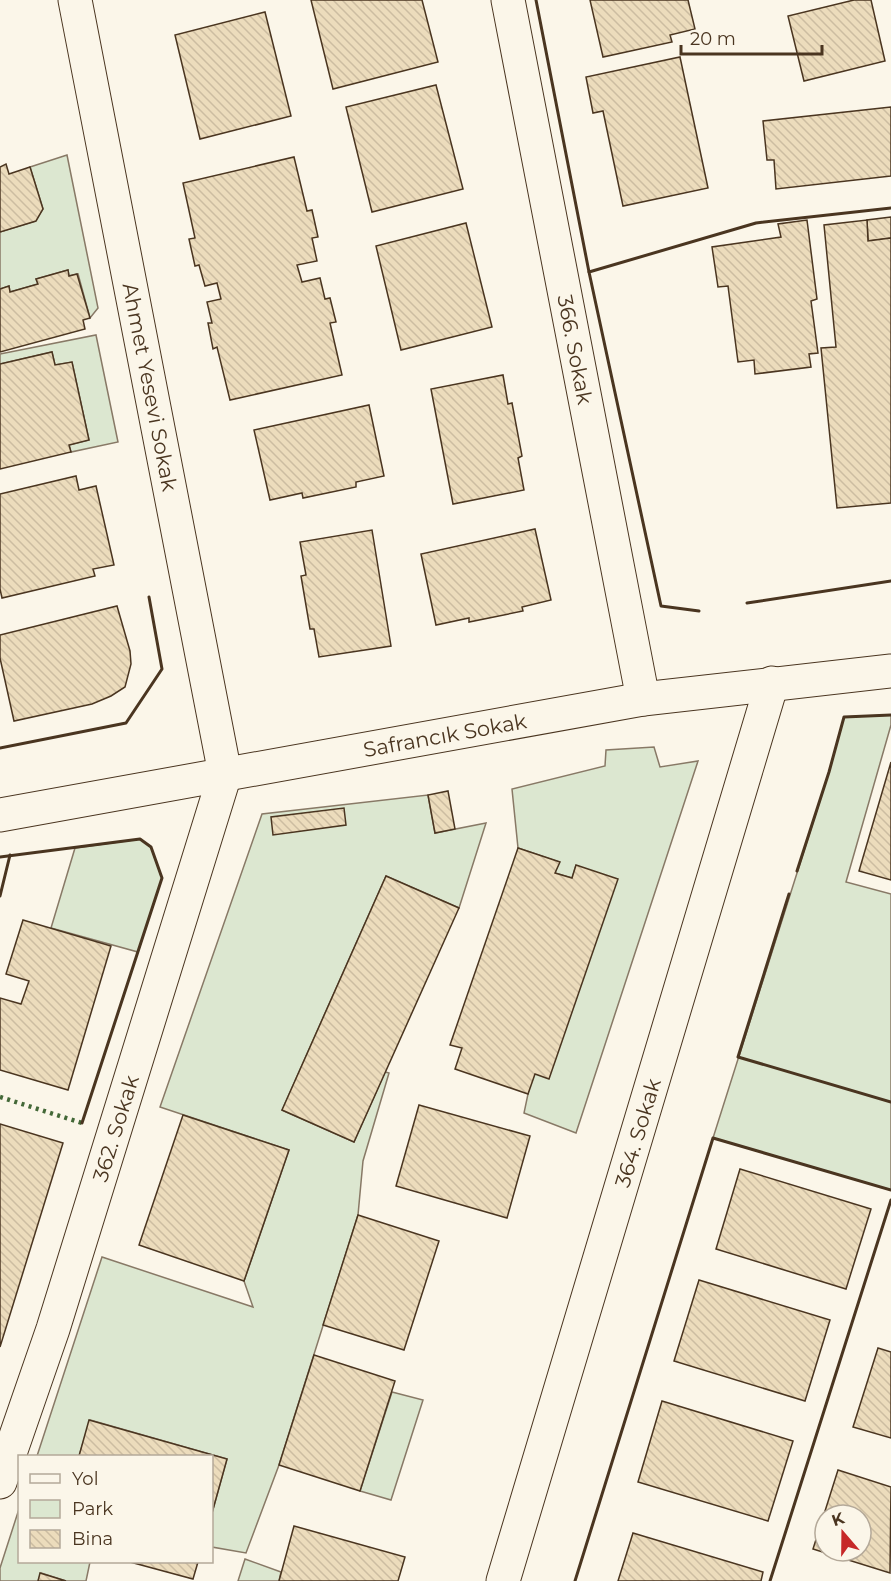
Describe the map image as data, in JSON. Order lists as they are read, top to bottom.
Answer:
{
  "streets": {
    "street": [
      "366. Sokak",
      "Ahmet Yesevi Sokak",
      "Safrancık Sokak",
      "362. Sokak",
      "364. Sokak"
    ]
  },
  "crossings": [
    ["366. Sokak", "Safrancık Sokak"],
    ["Ahmet Yesevi Sokak", "Safrancık Sokak"],
    ["Ahmet Yesevi Sokak", "362. Sokak"],
    ["Safrancık Sokak", "362. Sokak"],
    ["Safrancık Sokak", "364. Sokak"]
  ],
  "legend": ["Yol", "Park", "Bina"],
  "scale_bar": "20 m",
  "north": "top"
}
